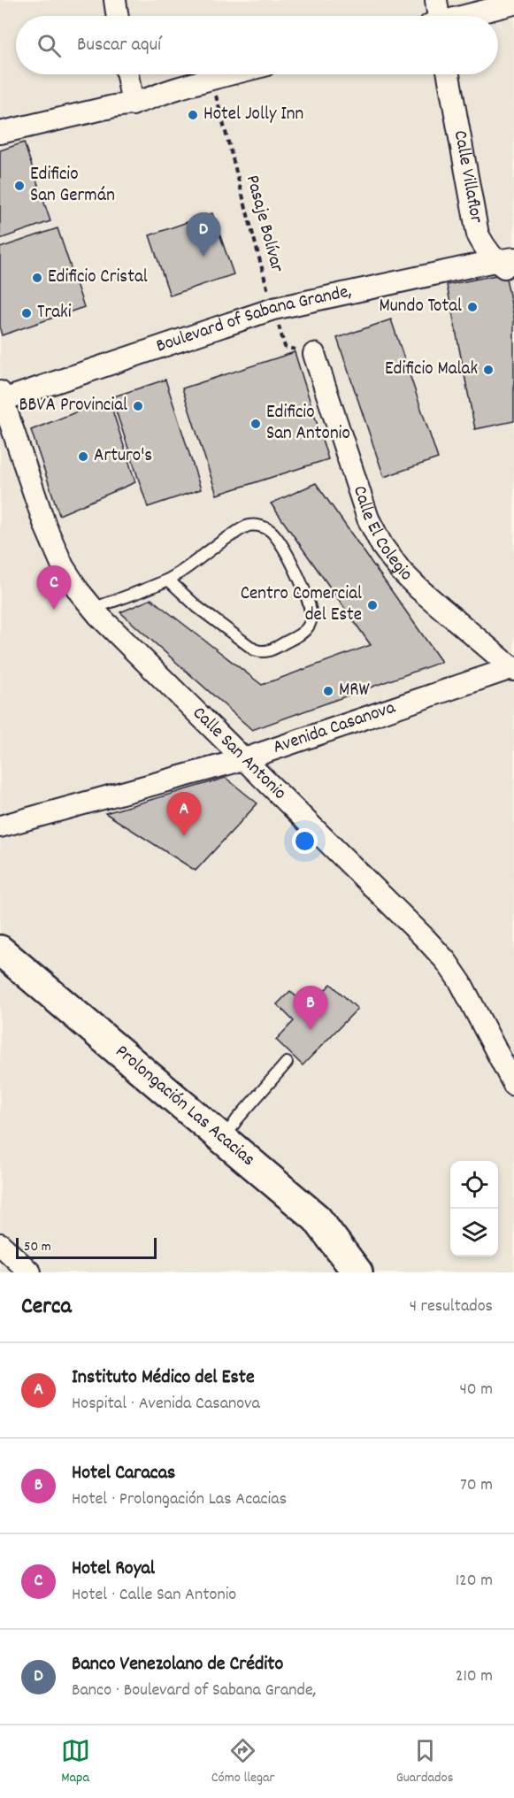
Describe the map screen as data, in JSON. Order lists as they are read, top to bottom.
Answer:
{
  "streets": {
    "street": [
      "Calle Villaflor",
      "Boulevard of Sabana Grande,",
      "Calle El Colegio",
      "Avenida Casanova",
      "Calle San Antonio",
      "Prolongación Las Acacias"
    ],
    "path": ["Pasaje Bolívar"]
  },
  "crossings": [
    ["Calle Villaflor", "Boulevard of Sabana Grande,"],
    ["Pasaje Bolívar", "Boulevard of Sabana Grande,"],
    ["Pasaje Bolívar", "Calle El Colegio"],
    ["Boulevard of Sabana Grande,", "Calle San Antonio"],
    ["Calle El Colegio", "Avenida Casanova"],
    ["Avenida Casanova", "Calle San Antonio"]
  ],
  "places": [
    "Hotel Jolly Inn",
    "Edificio San Germán",
    "Edificio Cristal",
    "Mundo Total",
    "Traki",
    "Edificio Malak",
    "BBVA Provincial",
    "Edificio San Antonio",
    "Arturo's",
    "Centro Comercial del Este",
    "MRW"
  ],
  "scale_bar": "50 m",
  "page": {
    "search": "Buscar aquí",
    "pins": [
      "D",
      "C",
      "A",
      "B"
    ],
    "scale": "50 m",
    "heading": ["Cerca", "4 resultados"],
    "list": [
      {
        "mark": "A",
        "name": "Instituto Médico del Este",
        "note": "Hospital · Avenida Casanova",
        "value": "40 m"
      },
      {
        "mark": "B",
        "name": "Hotel Caracas",
        "note": "Hotel · Prolongación Las Acacias",
        "value": "70 m"
      },
      {
        "mark": "C",
        "name": "Hotel Royal",
        "note": "Hotel · Calle San Antonio",
        "value": "120 m"
      },
      {
        "mark": "D",
        "name": "Banco Venezolano de Crédito",
        "note": "Banco · Boulevard of Sabana Grande,",
        "value": "210 m"
      }
    ],
    "nav": ["Mapa", "Cómo llegar", "Guardados"]
  }
}
